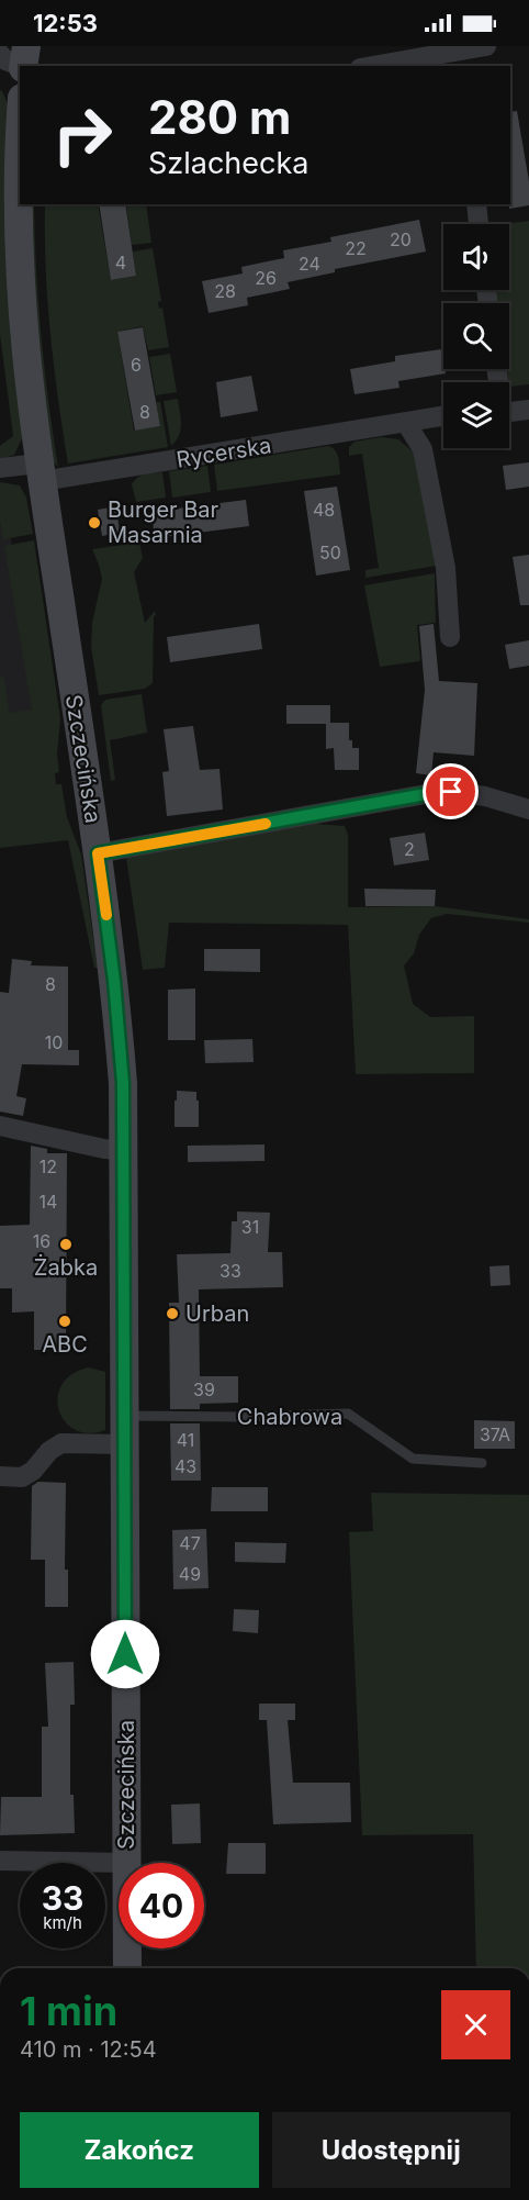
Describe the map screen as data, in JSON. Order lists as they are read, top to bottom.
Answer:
{
  "streets": {
    "street": ["Rycerska", "Szczecińska"],
    "lane": ["Chabrowa"]
  },
  "crossings": [
    ["Rycerska", "Szczecińska"],
    ["Szczecińska", "Chabrowa"]
  ],
  "places": [
    "Burger Bar Masarnia",
    "Żabka",
    "Urban",
    "ABC"
  ],
  "house_numbers": [
    "20",
    "22",
    "4",
    "24",
    "26",
    "28",
    "6",
    "8",
    "48",
    "50",
    "2",
    "8",
    "10",
    "12",
    "14",
    "31",
    "16",
    "33",
    "39",
    "37A",
    "41",
    "43",
    "47",
    "49"
  ],
  "page": {
    "status": "12:53",
    "turn": ["280 m", "Szlachecka"],
    "speed": "33 km/h",
    "limit": "40",
    "heading": ["1 min", "410 m · 12:54"],
    "buttons": ["Zakończ", "Udostępnij"]
  }
}
